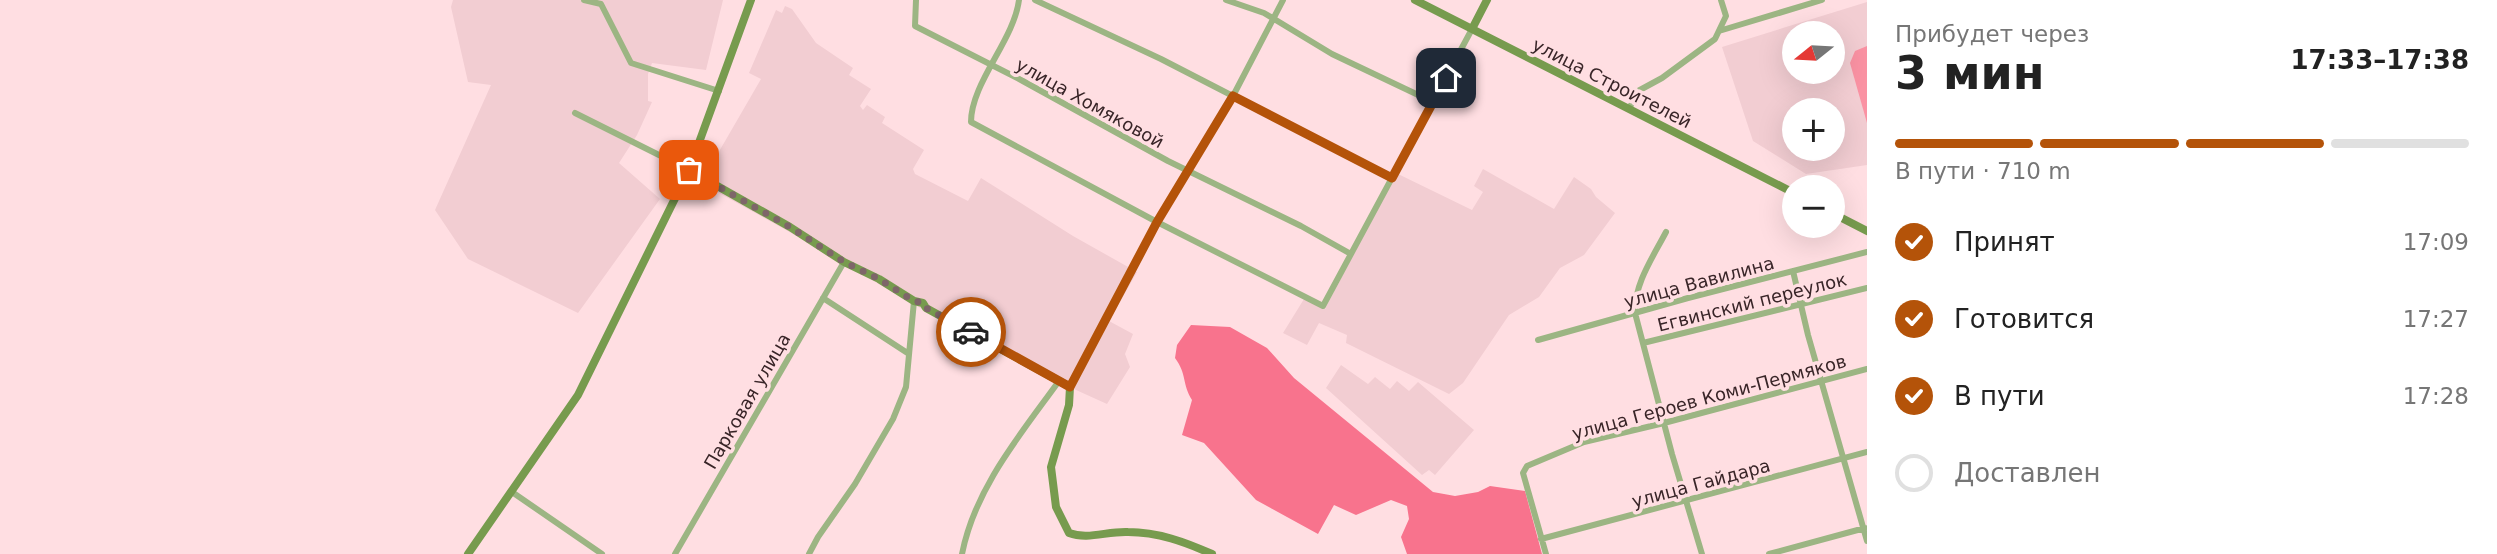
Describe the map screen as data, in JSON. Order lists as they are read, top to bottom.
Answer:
{
  "streets": {
    "main road": ["улица Строителей"],
    "street": [
      "улица Хомяковой",
      "улица Вавилина",
      "Егвинский переулок",
      "улица Героев Коми-Пермяков",
      "Парковая улица",
      "улица Гайдара"
    ]
  },
  "crossings": [
    ["улица Героев Коми-Пермяков", "улица Гайдара"]
  ],
  "north": "left",
  "page": {
    "heading": ["3 мин", "Прибудет через", "17:33–17:38"],
    "map_buttons": ["+", "−"],
    "bar": "В пути · 710 m",
    "list": [
      ["Принят", "17:09"],
      ["Готовится", "17:27"],
      ["В пути", "17:28"],
      "Доставлен"
    ]
  }
}
